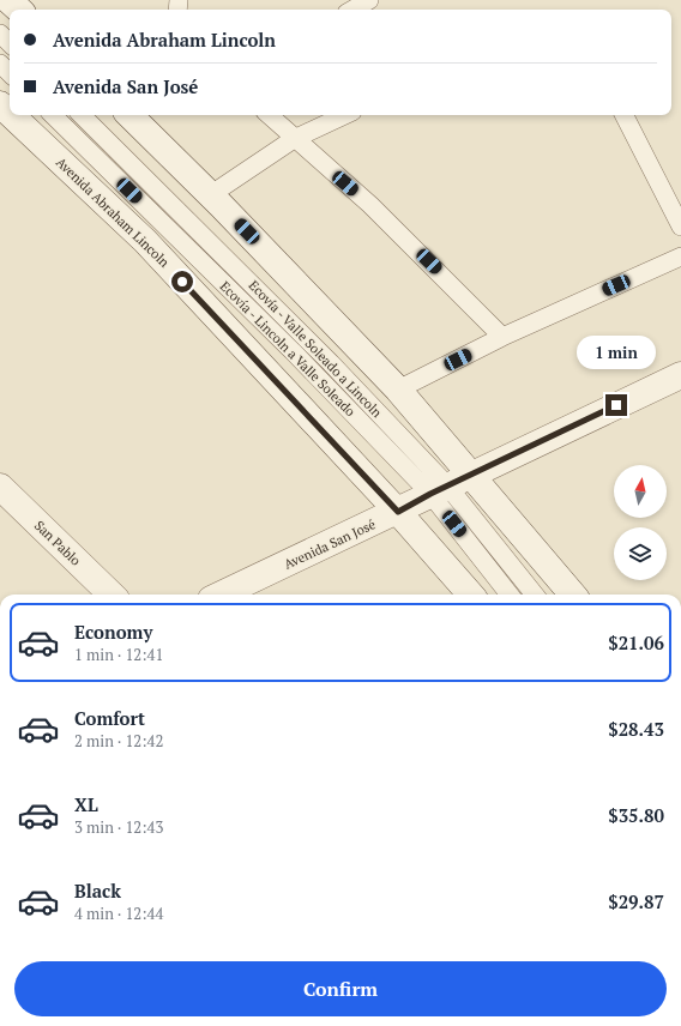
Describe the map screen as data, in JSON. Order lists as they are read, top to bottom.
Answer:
{
  "streets": {
    "main road": ["Avenida Abraham Lincoln", "San Pablo", "Avenida San José"],
    "lane": ["Ecovía - Lincoln a Valle Soleado", "Ecovía - Valle Soleado a Lincoln"]
  },
  "crossings": [
    ["Avenida Abraham Lincoln", "Avenida San José"],
    ["Ecovía - Lincoln a Valle Soleado", "Ecovía - Valle Soleado a Lincoln"],
    ["Ecovía - Lincoln a Valle Soleado", "Avenida San José"],
    ["Ecovía - Valle Soleado a Lincoln", "Avenida San José"]
  ],
  "north": "top",
  "page": {
    "banner": ["Avenida Abraham Lincoln", "Avenida San José"],
    "bubble": "1 min",
    "list": [
      {
        "name": "Economy",
        "note": "1 min · 12:41",
        "value": "$21.06"
      },
      {
        "name": "Comfort",
        "note": "2 min · 12:42",
        "value": "$28.43"
      },
      {
        "name": "XL",
        "note": "3 min · 12:43",
        "value": "$35.80"
      },
      {
        "name": "Black",
        "note": "4 min · 12:44",
        "value": "$29.87"
      }
    ],
    "buttons": "Confirm"
  }
}
